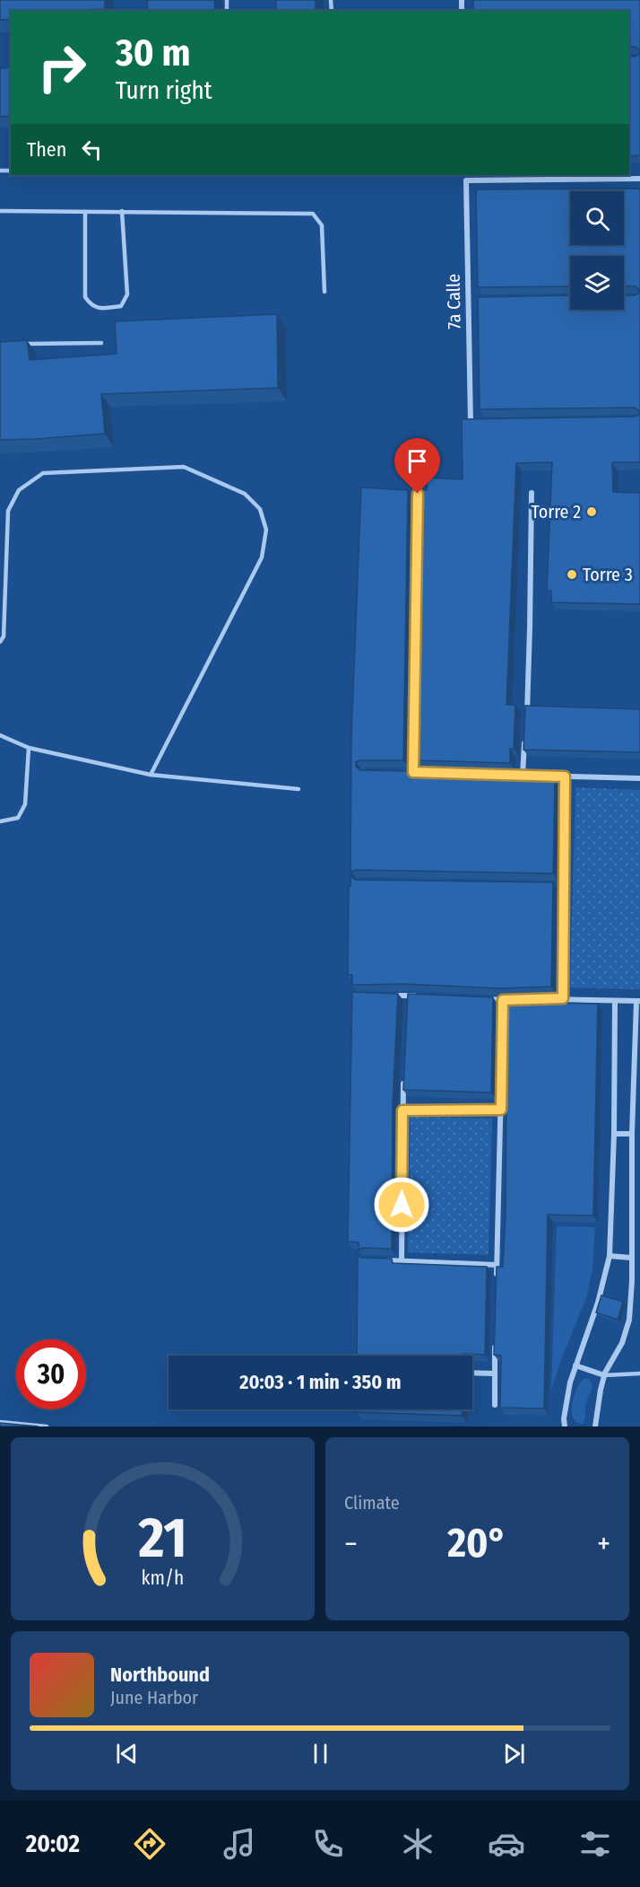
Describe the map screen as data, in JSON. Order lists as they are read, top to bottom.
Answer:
{
  "streets": {
    "street": ["7a Calle"]
  },
  "places": ["Torre 2", "Torre 3"],
  "page": {
    "turn": ["30 m", "Turn right"],
    "then": "Then",
    "limit": "30",
    "trip": "20:03 · 1 min · 350 m",
    "tile": "Climate",
    "heat": ["−", "20°", "+"],
    "song": ["Northbound", "June Harbor"],
    "tabs": "20:02",
    "gauge": ["21", "km/h"]
  }
}
